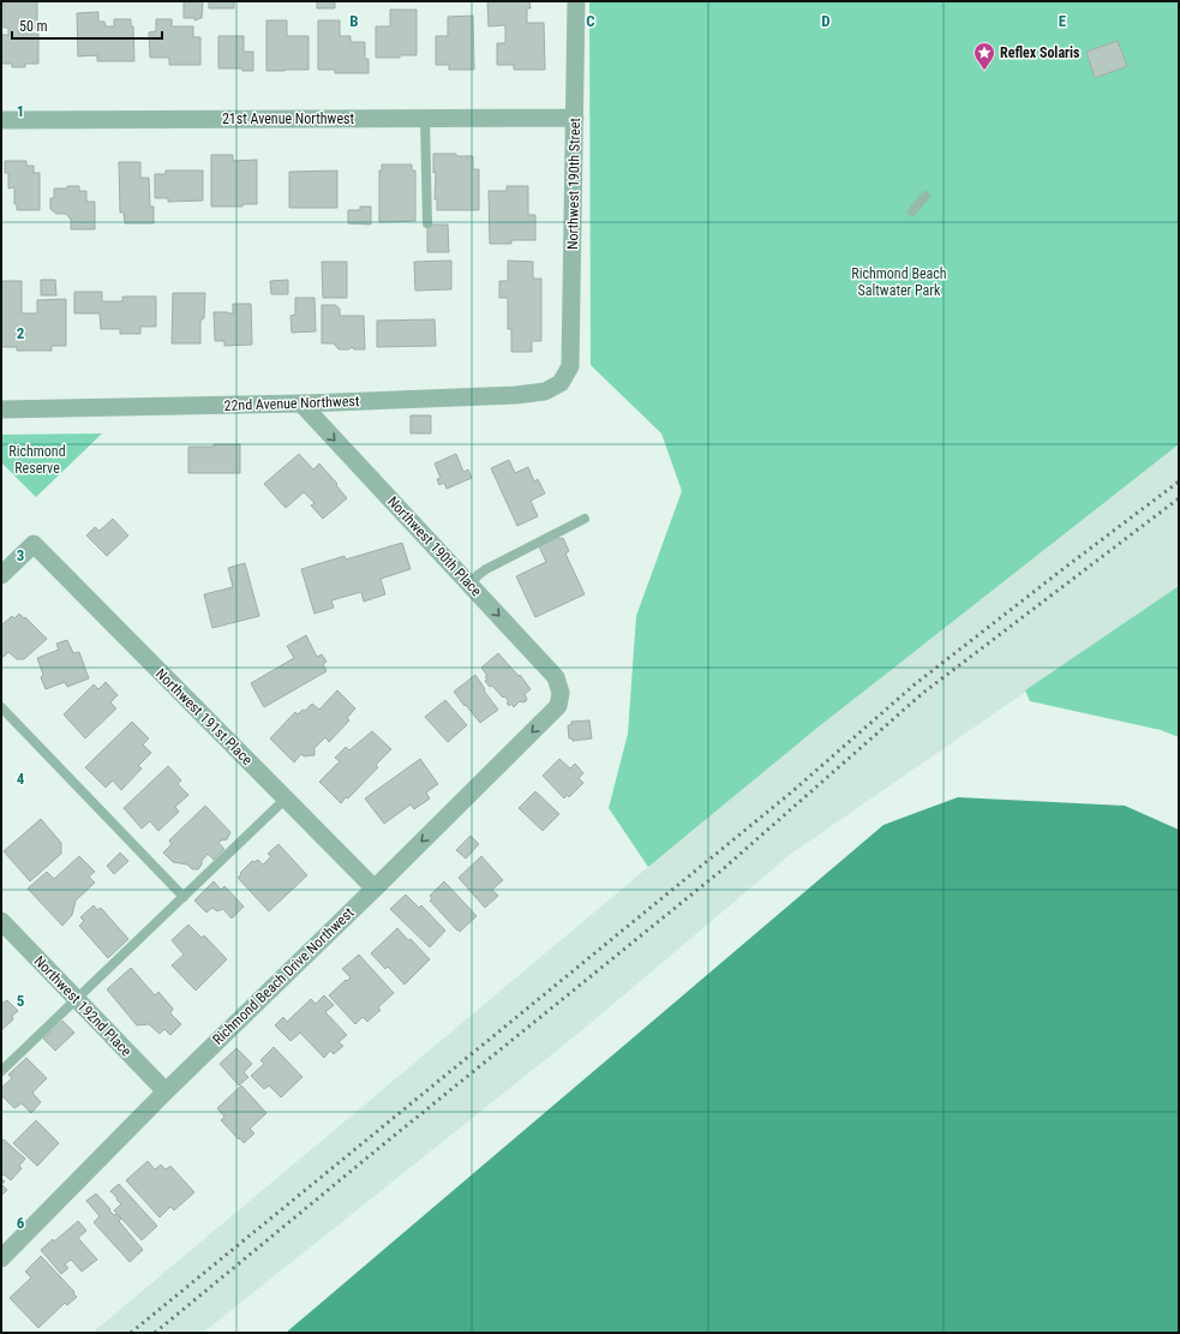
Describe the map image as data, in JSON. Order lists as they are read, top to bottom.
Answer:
{
  "streets": {
    "street": [
      "21st Avenue Northwest",
      "Northwest 190th Street",
      "22nd Avenue Northwest",
      "Northwest 190th Place",
      "Northwest 191st Place",
      "Richmond Beach Drive Northwest",
      "Northwest 192nd Place"
    ]
  },
  "crossings": [
    ["21st Avenue Northwest", "Northwest 190th Street"],
    ["Northwest 190th Street", "22nd Avenue Northwest"],
    ["22nd Avenue Northwest", "Northwest 190th Place"],
    ["Northwest 190th Place", "Richmond Beach Drive Northwest"],
    ["Northwest 191st Place", "Richmond Beach Drive Northwest"],
    ["Richmond Beach Drive Northwest", "Northwest 192nd Place"]
  ],
  "one_way": ["Northwest 190th Place"],
  "parks": ["Richmond Beach Saltwater Park", "Richmond Reserve"],
  "places": {
    "place": ["Reflex Solaris"]
  },
  "scale_bar": "50 m",
  "grid": {
    "columns": [
      "B",
      "C",
      "D",
      "E"
    ],
    "rows": [
      "1",
      "2",
      "3",
      "4",
      "5",
      "6"
    ]
  }
}
